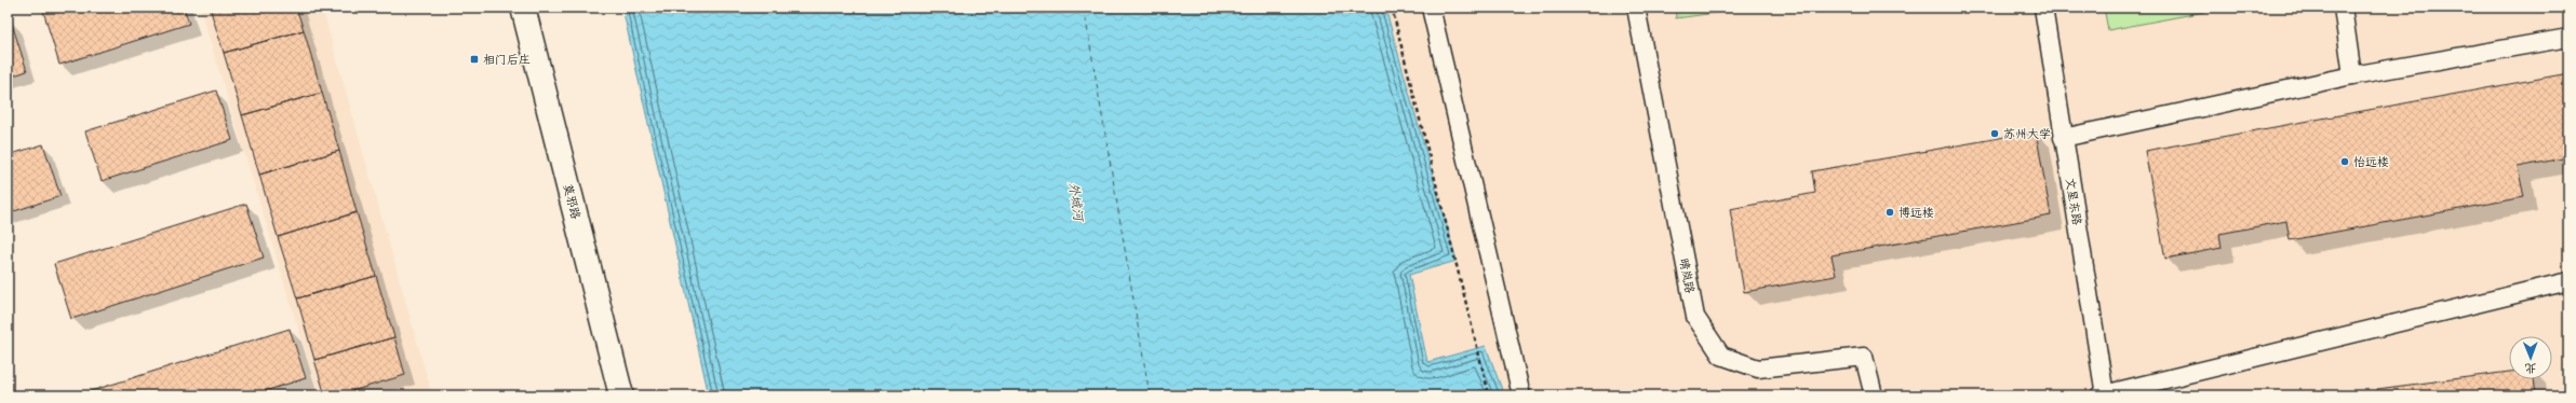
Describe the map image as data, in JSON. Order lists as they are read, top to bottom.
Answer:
{
  "streets": {
    "main road": ["莫邪路"],
    "lane": ["文星东路", "晴岚路"]
  },
  "water": ["外城河"],
  "places": {
    "transit": ["相门后庄"],
    "other": ["苏州大学", "怡远楼", "博远楼"]
  },
  "north": "bottom"
}
